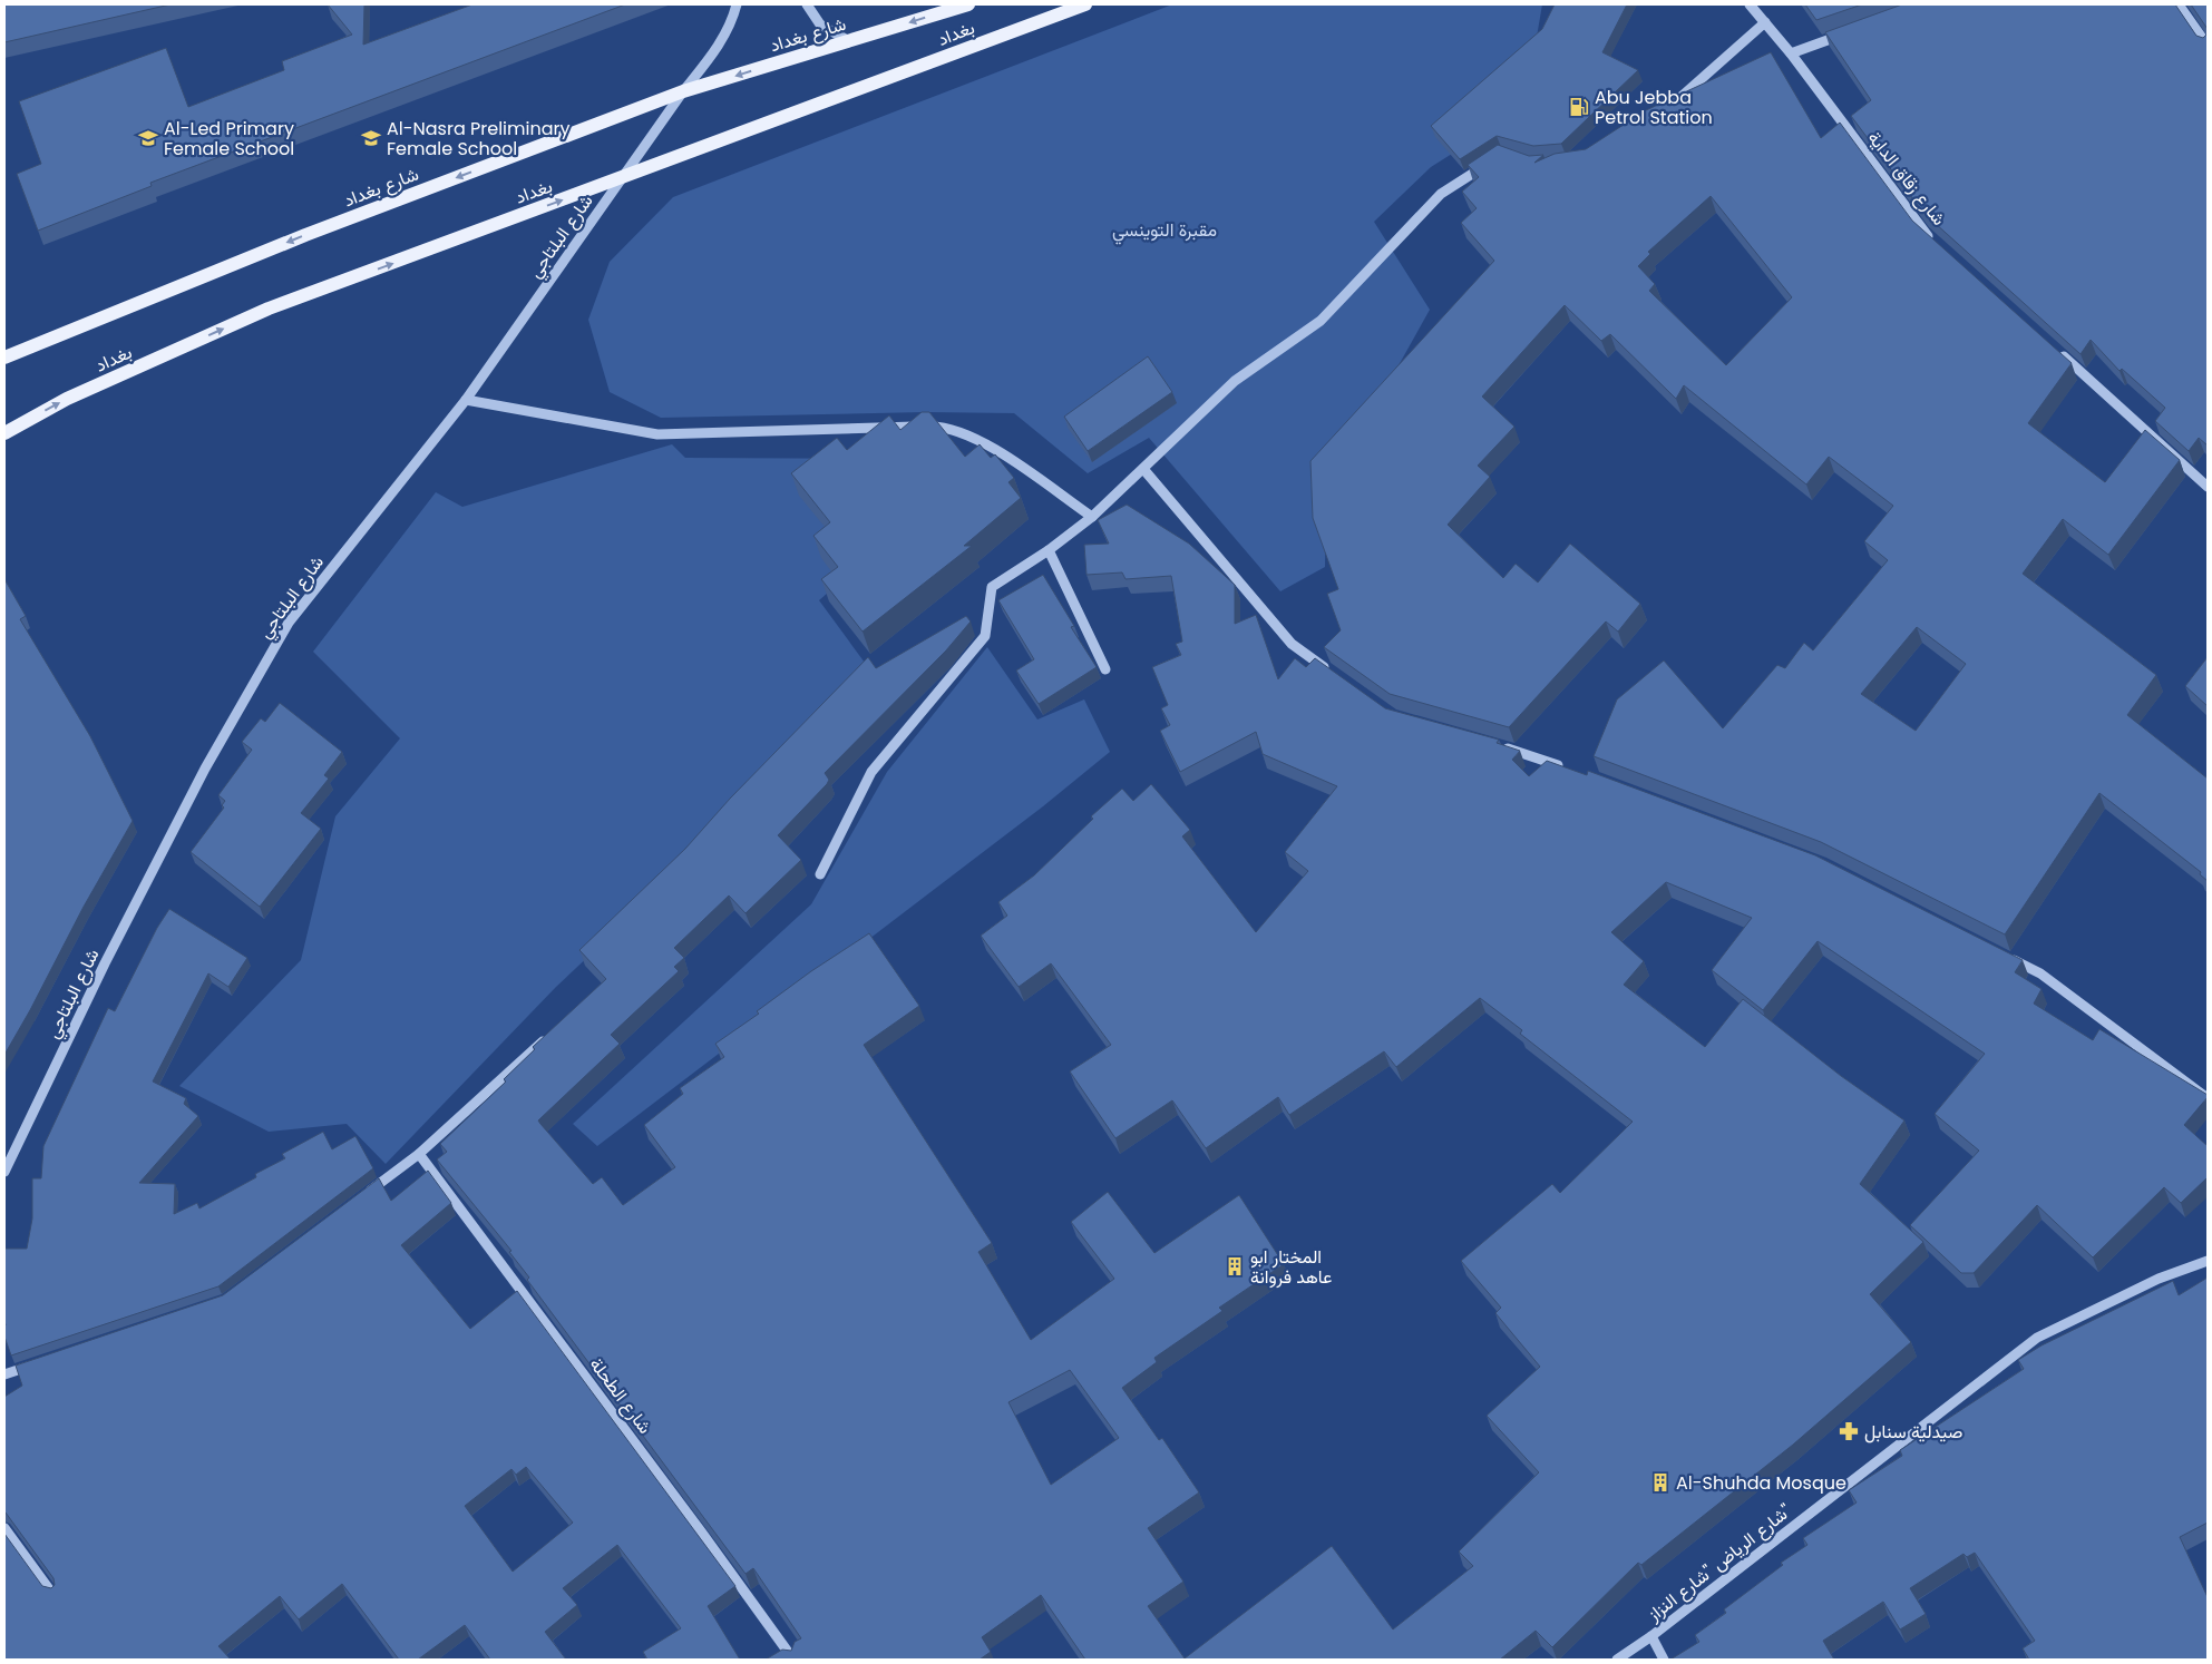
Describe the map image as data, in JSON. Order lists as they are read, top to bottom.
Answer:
{
  "streets": {
    "main road": ["بغداد", "شارع بغداد"],
    "street": [
      "شارع زقاق الداية",
      "شارع البلتاجي",
      "شارع الطحلة",
      "شارع الرياض \"شارع النزاز\""
    ]
  },
  "crossings": [
    ["بغداد", "شارع البلتاجي"],
    ["شارع بغداد", "شارع البلتاجي"]
  ],
  "one_way": ["بغداد", "شارع بغداد"],
  "parks": ["مقبرة التوينسي"],
  "places": {
    "fuel station": ["Abu Jebba Petrol Station"],
    "school or university": ["Al-Led Primary Female School", "Al-Nasra Preliminary Female School"],
    "building": ["المختار ابو عاهد فروانة", "Al-Shuhda Mosque"],
    "pharmacy": ["صيدلية سنابل"]
  }
}
